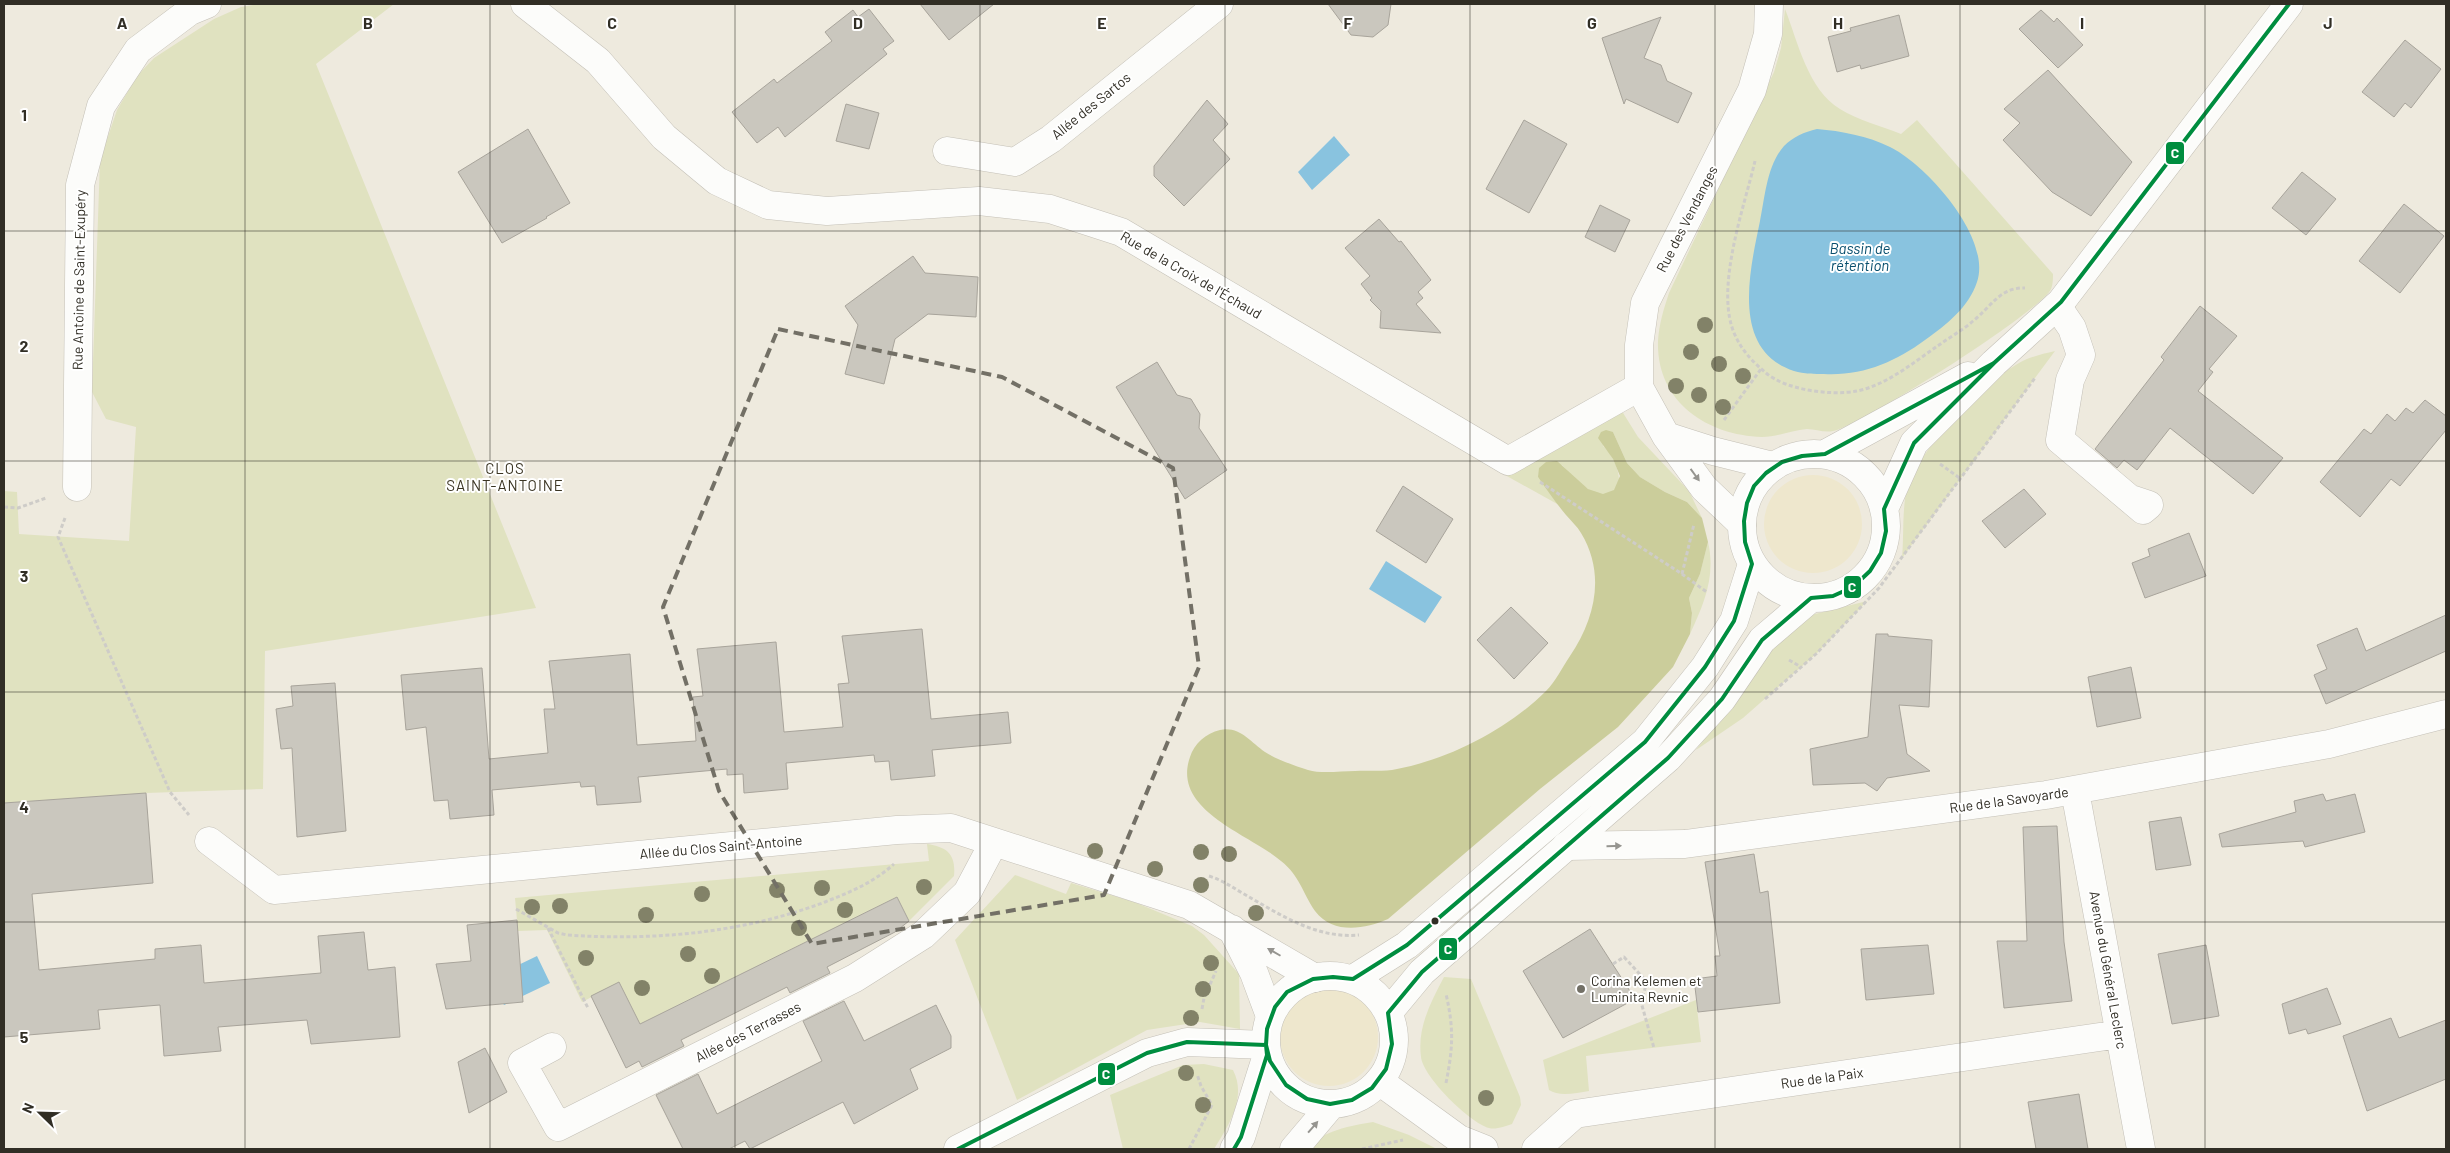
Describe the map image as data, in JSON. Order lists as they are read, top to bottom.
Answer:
{
  "streets": {
    "street": [
      "Allée des Sartos",
      "Rue des Vendanges",
      "Rue de la Croix de l'Échaud",
      "Rue Antoine de Saint-Exupéry",
      "Rue de la Savoyarde",
      "Allée du Clos Saint-Antoine",
      "Avenue du Général Leclerc",
      "Allée des Terrasses",
      "Rue de la Paix"
    ]
  },
  "crossings": [
    ["Rue de la Savoyarde", "Avenue du Général Leclerc"],
    ["Allée du Clos Saint-Antoine", "Allée des Terrasses"],
    ["Avenue du Général Leclerc", "Rue de la Paix"]
  ],
  "one_way": ["Rue de la Savoyarde"],
  "districts": ["CLOS SAINT-ANTOINE"],
  "water": ["Bassin de rétention"],
  "places": ["Corina Kelemen et Luminita Revnic"],
  "lines": ["transit line C"],
  "north": "top left",
  "grid": {
    "columns": [
      "A",
      "B",
      "C",
      "D",
      "E",
      "F",
      "G",
      "H",
      "I",
      "J"
    ],
    "rows": [
      "1",
      "2",
      "3",
      "4",
      "5"
    ]
  }
}
